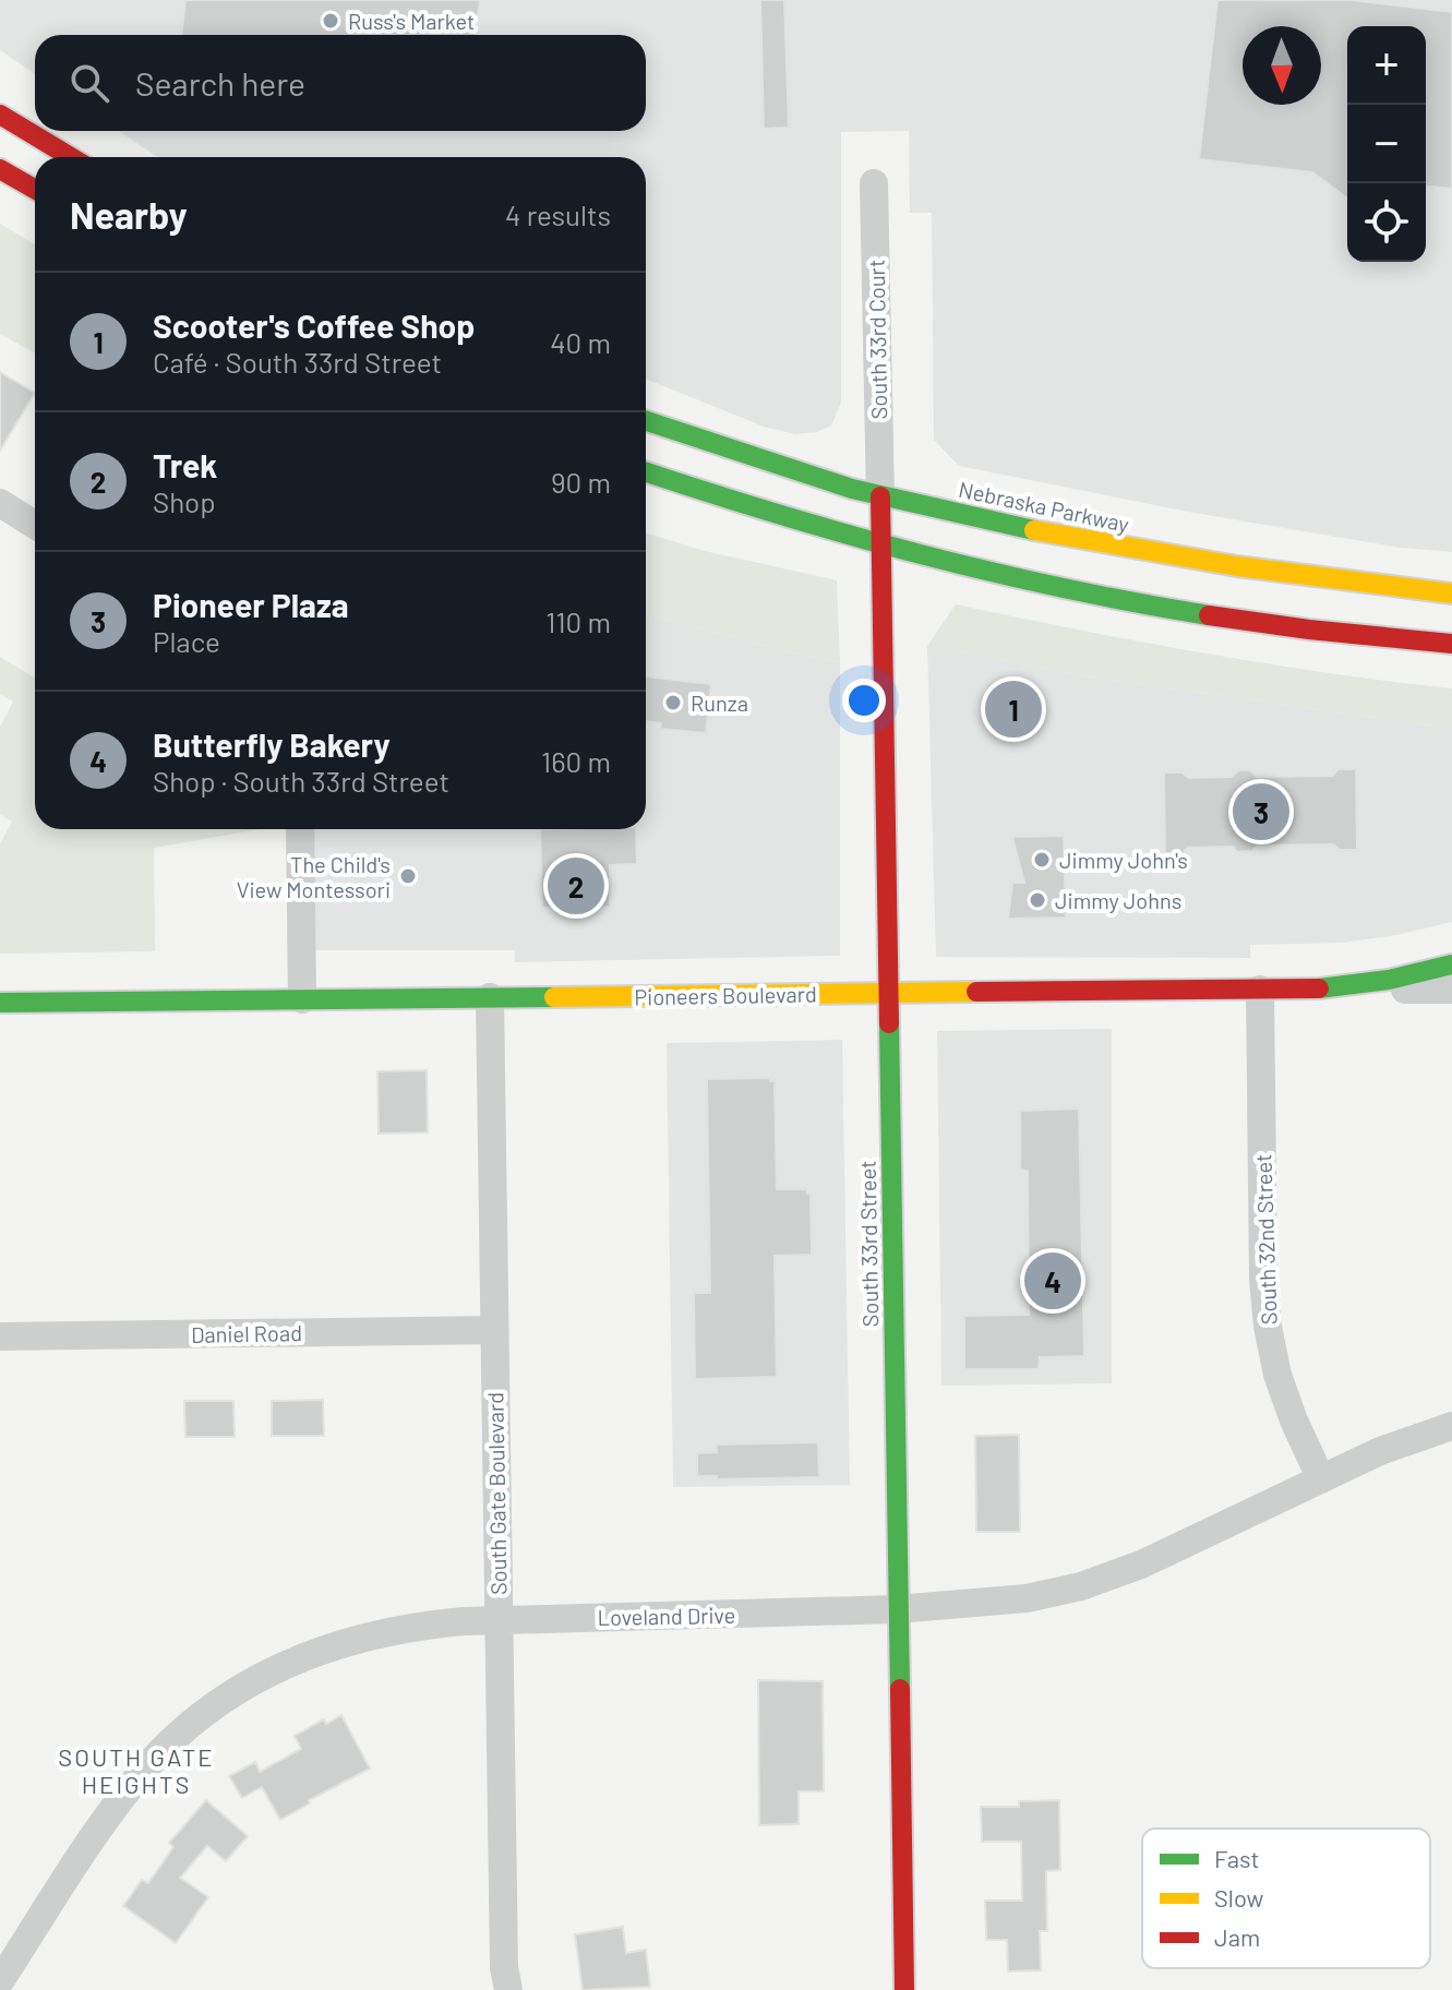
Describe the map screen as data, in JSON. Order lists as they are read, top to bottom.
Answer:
{
  "streets": {
    "main road": ["Nebraska Parkway", "Pioneers Boulevard", "South 33rd Street"],
    "street": [
      "South 33rd Court",
      "South 32nd Street",
      "Daniel Road",
      "South Gate Boulevard",
      "Loveland Drive"
    ]
  },
  "crossings": [
    ["South 33rd Court", "Nebraska Parkway"],
    ["South 33rd Court", "South 33rd Street"],
    ["Nebraska Parkway", "South 33rd Street"],
    ["Pioneers Boulevard", "South 32nd Street"],
    ["Pioneers Boulevard", "South 33rd Street"],
    ["Pioneers Boulevard", "South Gate Boulevard"],
    ["South 32nd Street", "Loveland Drive"],
    ["South 33rd Street", "Loveland Drive"],
    ["Daniel Road", "South Gate Boulevard"],
    ["South Gate Boulevard", "Loveland Drive"]
  ],
  "districts": ["SOUTH GATE HEIGHTS"],
  "places": [
    "Russ's Market",
    "Runza",
    "Jimmy John's",
    "The Child's View Montessori",
    "Jimmy Johns"
  ],
  "legend": ["Fast", "Slow", "Jam"],
  "north": "bottom",
  "page": {
    "map_buttons": ["+", "−"],
    "search": "Search here",
    "heading": ["Nearby", "4 results"],
    "list": [
      {
        "mark": "1",
        "name": "Scooter's Coffee Shop",
        "note": "Café · South 33rd Street",
        "value": "40 m"
      },
      {
        "mark": "2",
        "name": "Trek",
        "note": "Shop",
        "value": "90 m"
      },
      {
        "mark": "3",
        "name": "Pioneer Plaza",
        "note": "Place",
        "value": "110 m"
      },
      {
        "mark": "4",
        "name": "Butterfly Bakery",
        "note": "Shop · South 33rd Street",
        "value": "160 m"
      }
    ],
    "pins": [
      "1",
      "3",
      "2",
      "4"
    ]
  }
}
